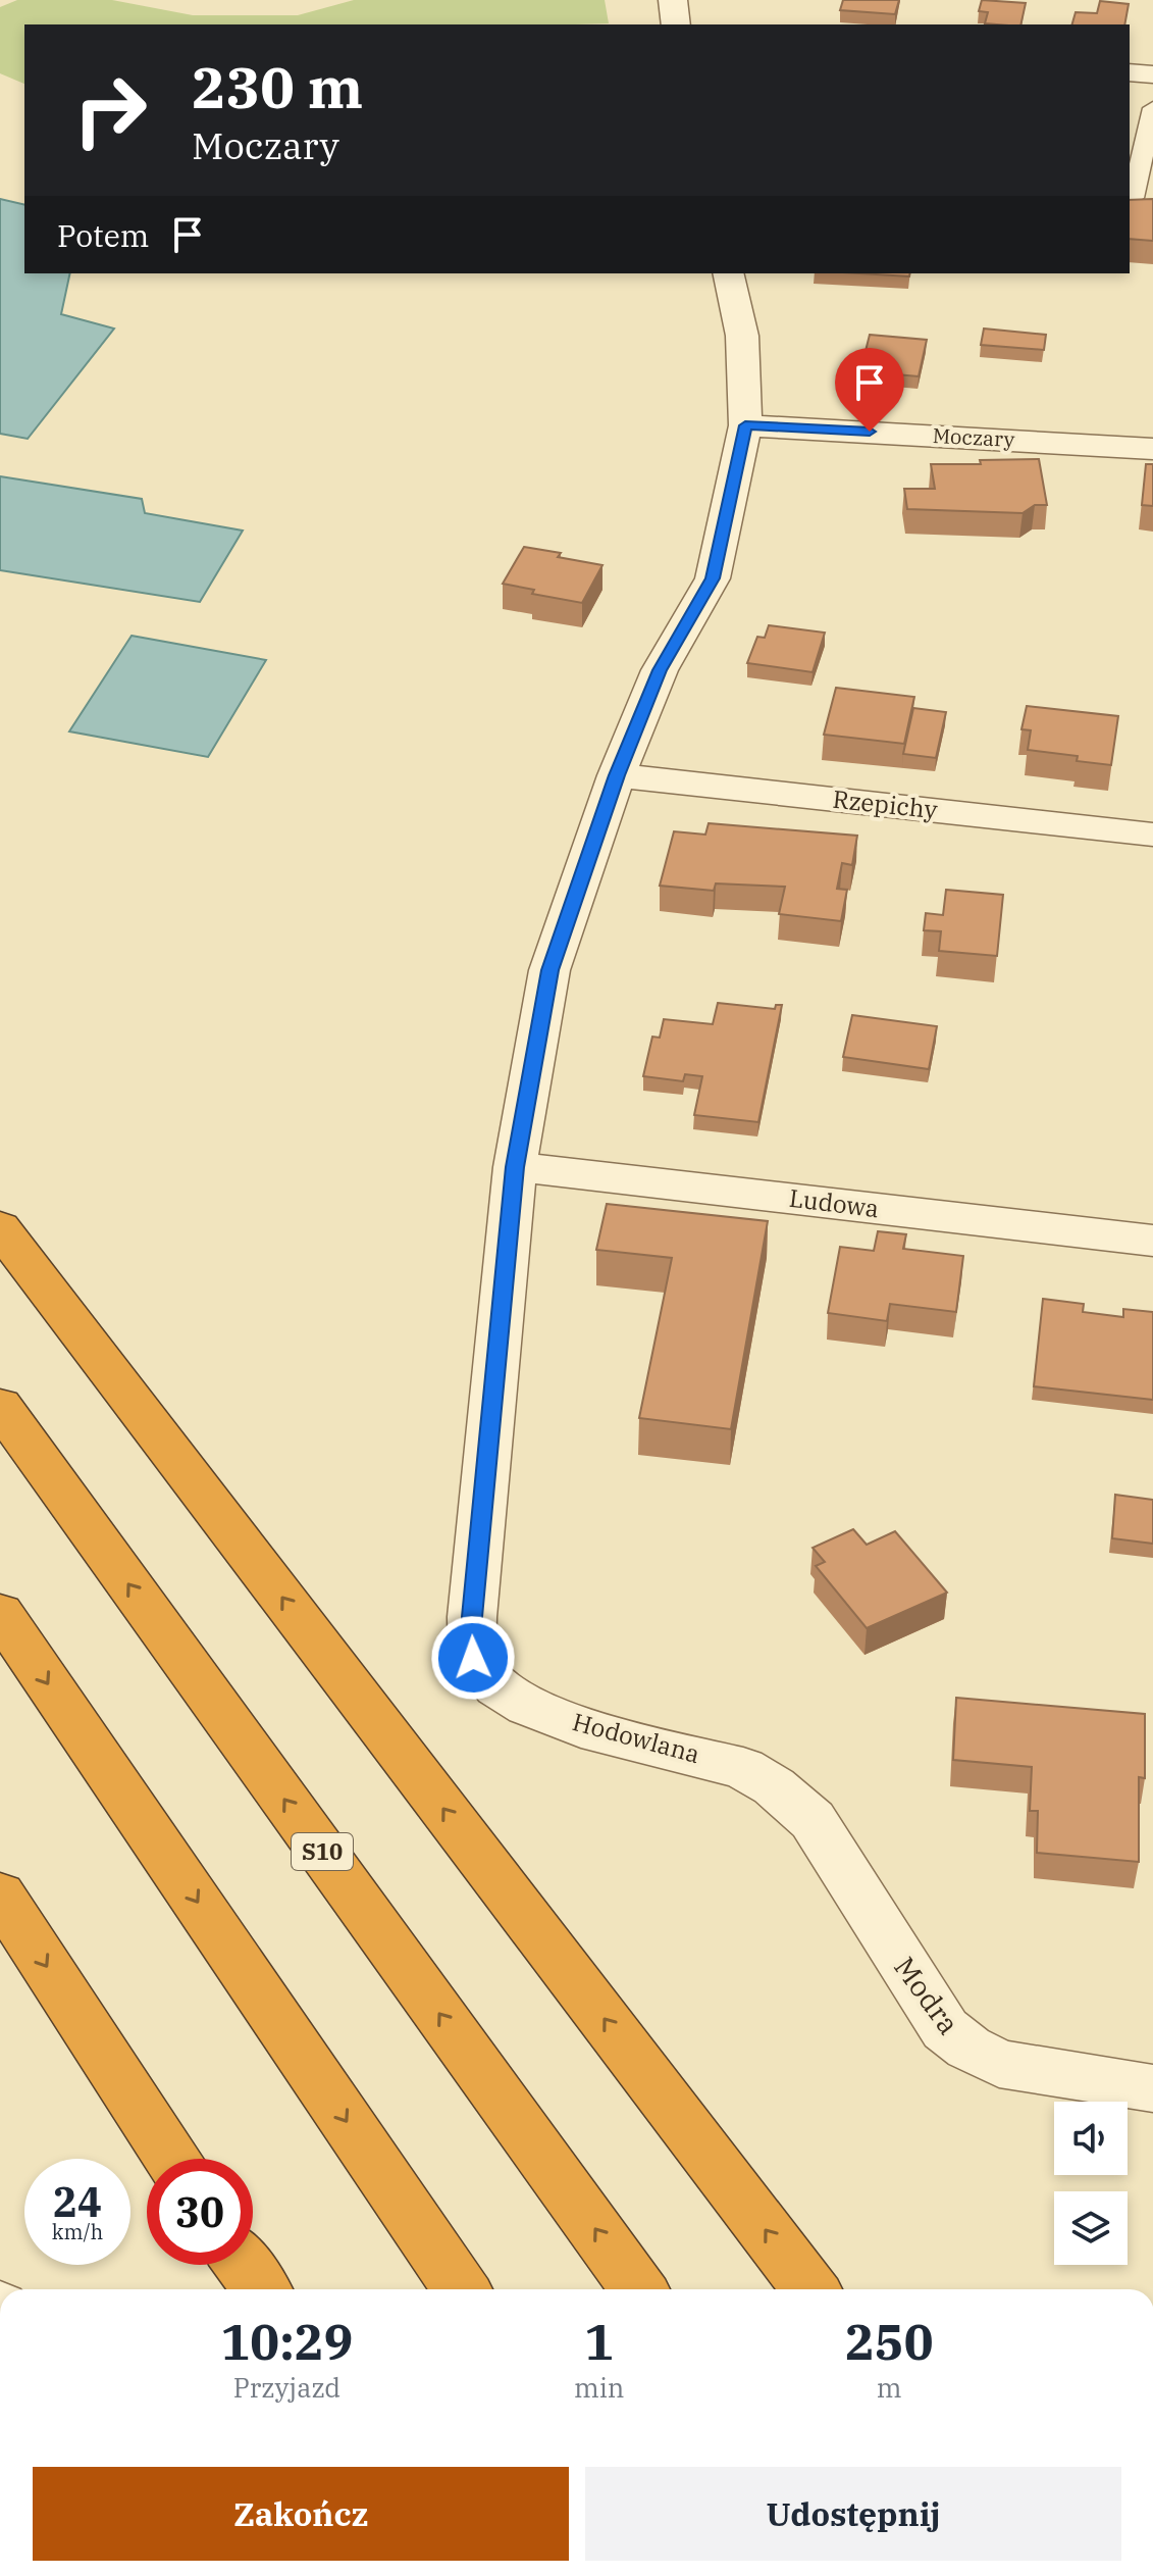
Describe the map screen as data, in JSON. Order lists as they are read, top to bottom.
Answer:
{
  "streets": {
    "highway": ["S10"],
    "street": [
      "Moczary",
      "Rzepichy",
      "Ludowa",
      "Hodowlana",
      "Modra"
    ]
  },
  "crossings": [
    ["Moczary", "Hodowlana"],
    ["Rzepichy", "Hodowlana"],
    ["Ludowa", "Hodowlana"],
    ["Hodowlana", "Modra"]
  ],
  "page": {
    "turn": ["230 m", "Moczary"],
    "then": "Potem",
    "speed": "24 km/h",
    "limit": "30",
    "eta": [
      "10:29",
      "Przyjazd",
      "1",
      "min",
      "250",
      "m"
    ],
    "buttons": ["Zakończ", "Udostępnij"]
  }
}
